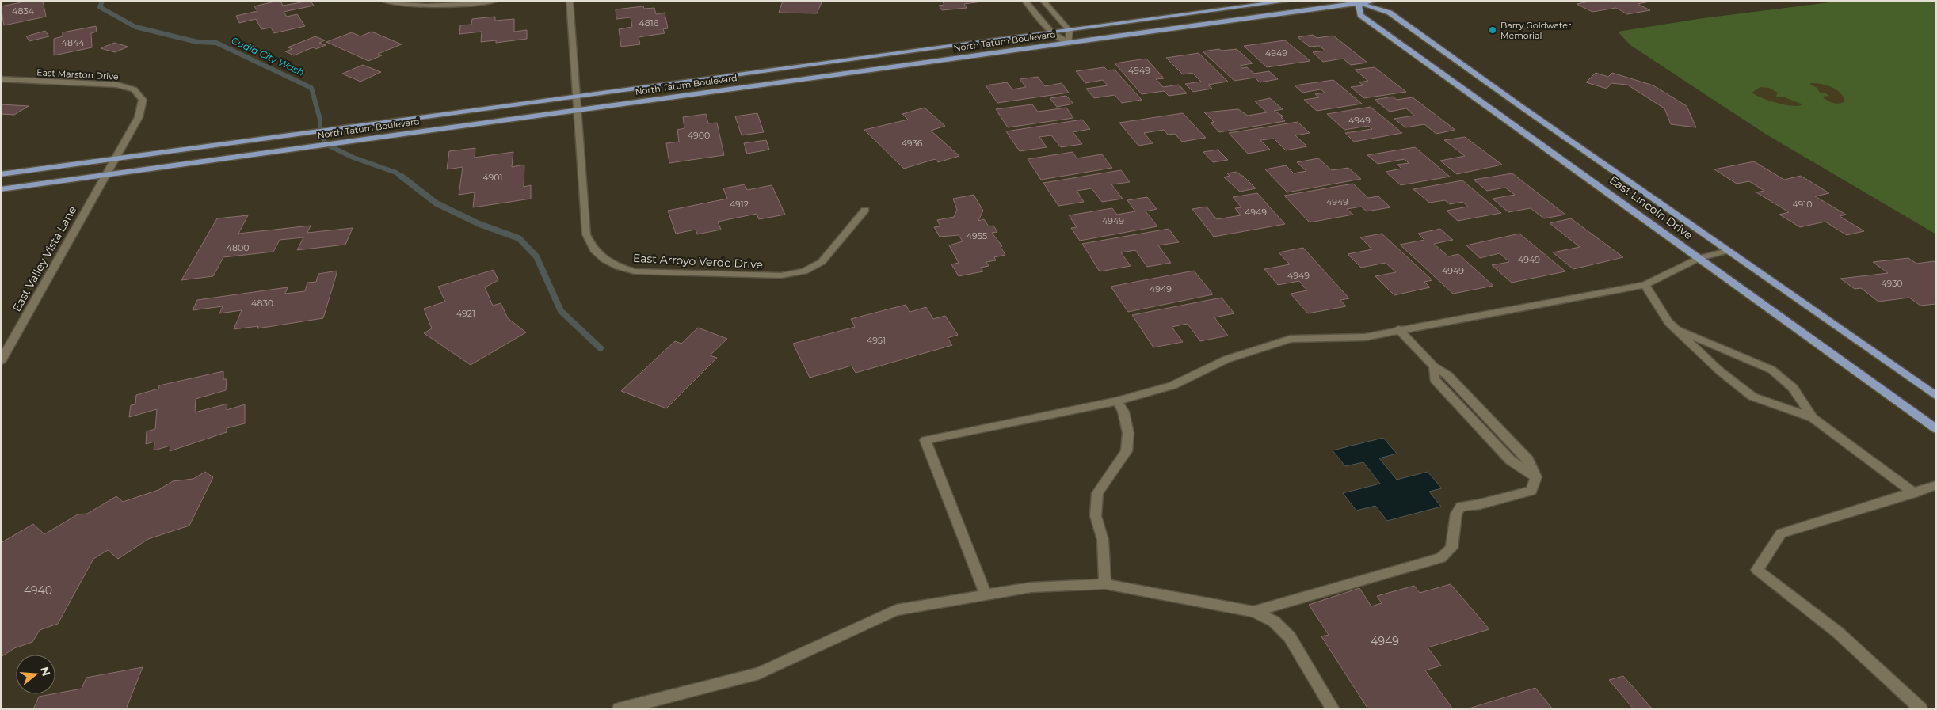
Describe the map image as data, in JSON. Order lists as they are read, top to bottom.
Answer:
{
  "streets": {
    "main road": ["North Tatum Boulevard", "East Lincoln Drive"],
    "street": ["East Marston Drive", "East Valley Vista Lane", "East Arroyo Verde Drive"]
  },
  "crossings": [
    ["North Tatum Boulevard", "East Marston Drive"],
    ["North Tatum Boulevard", "East Lincoln Drive"],
    ["North Tatum Boulevard", "East Valley Vista Lane"],
    ["North Tatum Boulevard", "East Arroyo Verde Drive"],
    ["East Marston Drive", "East Valley Vista Lane"]
  ],
  "water": ["Cudia City Wash"],
  "places": ["Barry Goldwater Memorial"],
  "house_numbers": [
    "4834",
    "4816",
    "4844",
    "4949",
    "4949",
    "4949",
    "4900",
    "4936",
    "4901",
    "4949",
    "4912",
    "4910",
    "4949",
    "4949",
    "4955",
    "4800",
    "4949",
    "4949",
    "4949",
    "4930",
    "4949",
    "4830",
    "4921",
    "4951",
    "4940",
    "4949"
  ],
  "north": "right"
}
